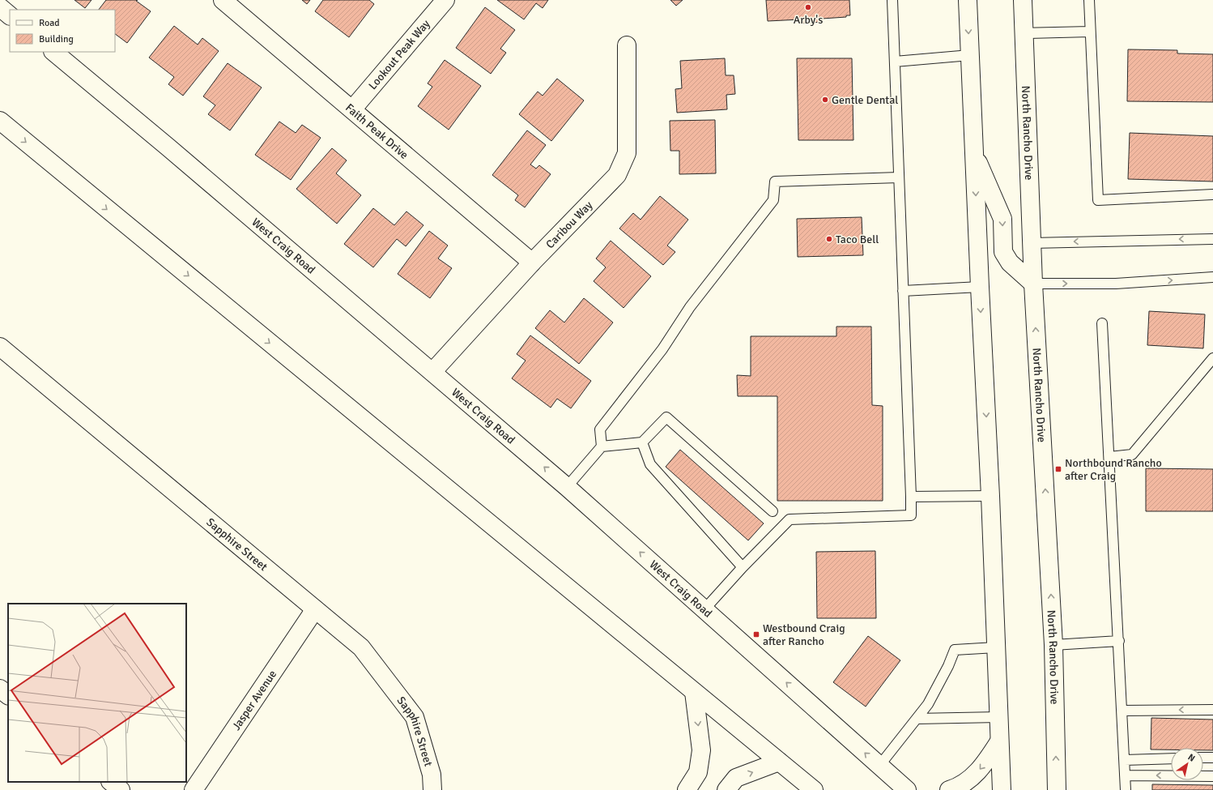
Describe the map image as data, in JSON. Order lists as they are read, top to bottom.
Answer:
{
  "streets": {
    "main road": [
      "Lookout Peak Way",
      "Faith Peak Drive",
      "North Rancho Drive",
      "Caribou Way",
      "West Craig Road",
      "Sapphire Street",
      "Jasper Avenue"
    ]
  },
  "crossings": [
    ["Lookout Peak Way", "Faith Peak Drive"],
    ["Faith Peak Drive", "Caribou Way"],
    ["Caribou Way", "West Craig Road"],
    ["Sapphire Street", "Jasper Avenue"]
  ],
  "places": {
    "other": ["Arby's", "Gentle Dental", "Taco Bell"],
    "transit": ["Northbound Rancho after Craig", "Westbound Craig after Rancho"]
  },
  "legend": ["Road", "Building"],
  "north": "top right"
}
